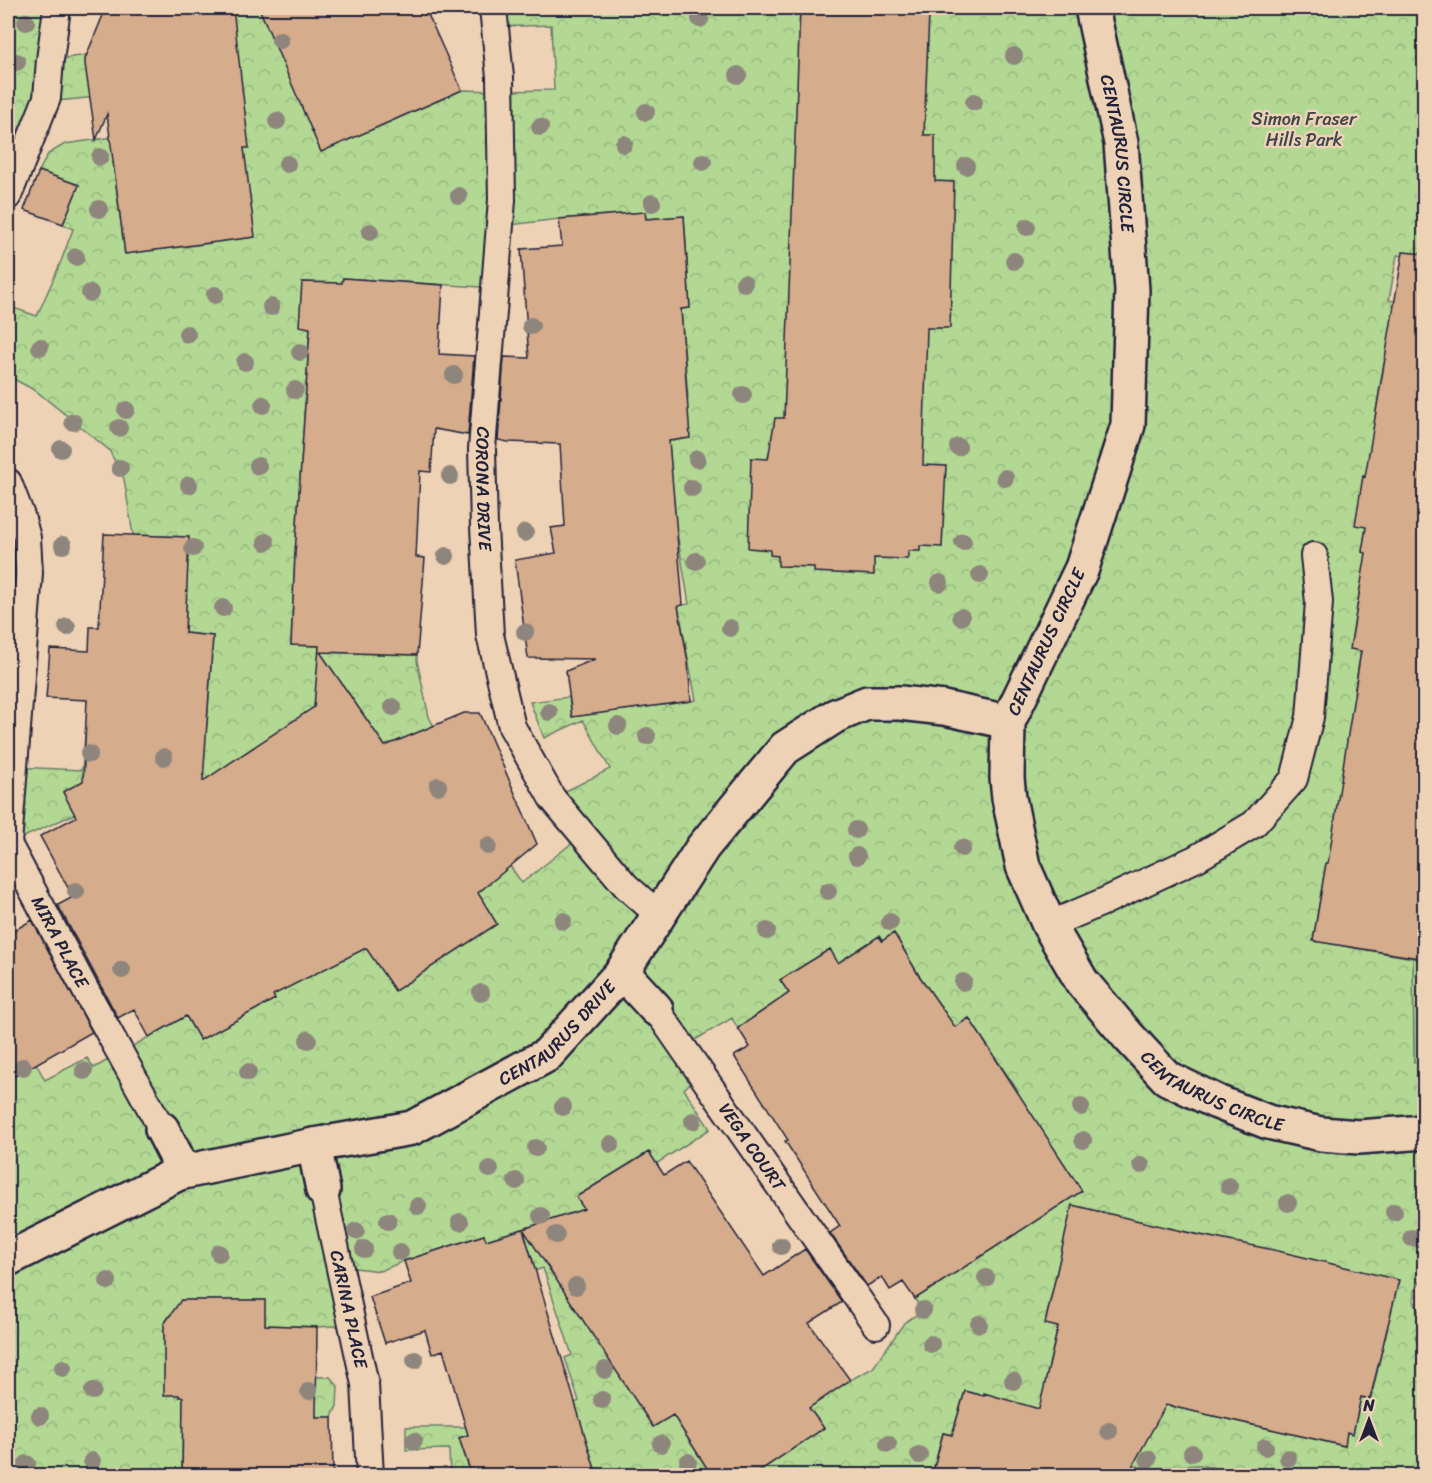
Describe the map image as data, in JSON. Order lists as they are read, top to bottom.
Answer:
{
  "streets": {
    "street": [
      "CENTAURUS CIRCLE",
      "MIRA PLACE",
      "CENTAURUS DRIVE",
      "VEGA COURT",
      "CARINA PLACE"
    ],
    "lane": ["CORONA DRIVE"]
  },
  "crossings": [
    ["CENTAURUS CIRCLE", "CENTAURUS DRIVE"],
    ["CORONA DRIVE", "CENTAURUS DRIVE"],
    ["MIRA PLACE", "CENTAURUS DRIVE"],
    ["CENTAURUS DRIVE", "VEGA COURT"],
    ["CENTAURUS DRIVE", "CARINA PLACE"]
  ],
  "parks": ["Simon Fraser Hills Park"],
  "north": "top"
}
